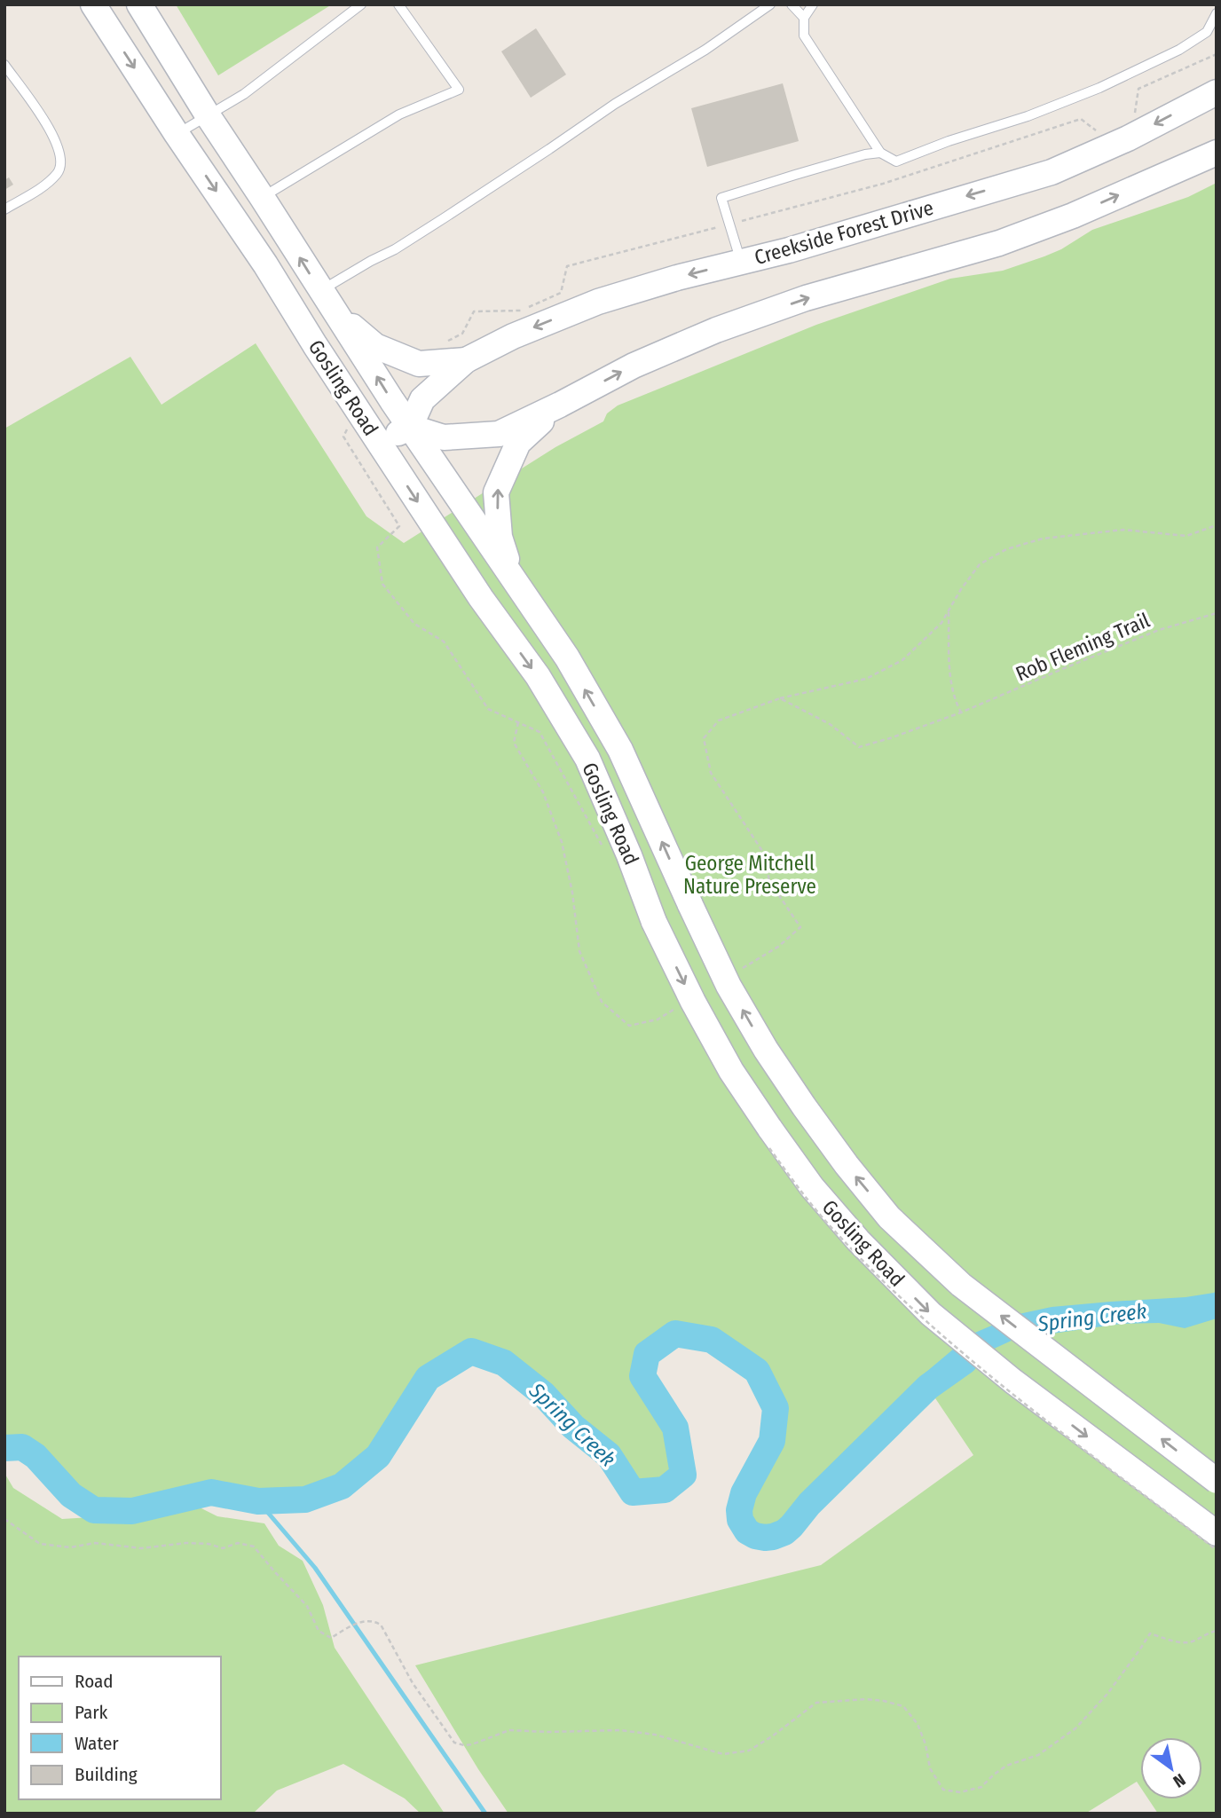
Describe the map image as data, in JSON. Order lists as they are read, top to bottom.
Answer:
{
  "streets": {
    "main road": ["Creekside Forest Drive", "Gosling Road"],
    "path": ["Rob Fleming Trail"]
  },
  "crossings": [
    ["Creekside Forest Drive", "Gosling Road"]
  ],
  "water": ["Spring Creek"],
  "parks": ["George Mitchell Nature Preserve"],
  "legend": [
    "Road",
    "Park",
    "Water",
    "Building"
  ],
  "north": "bottom right"
}
